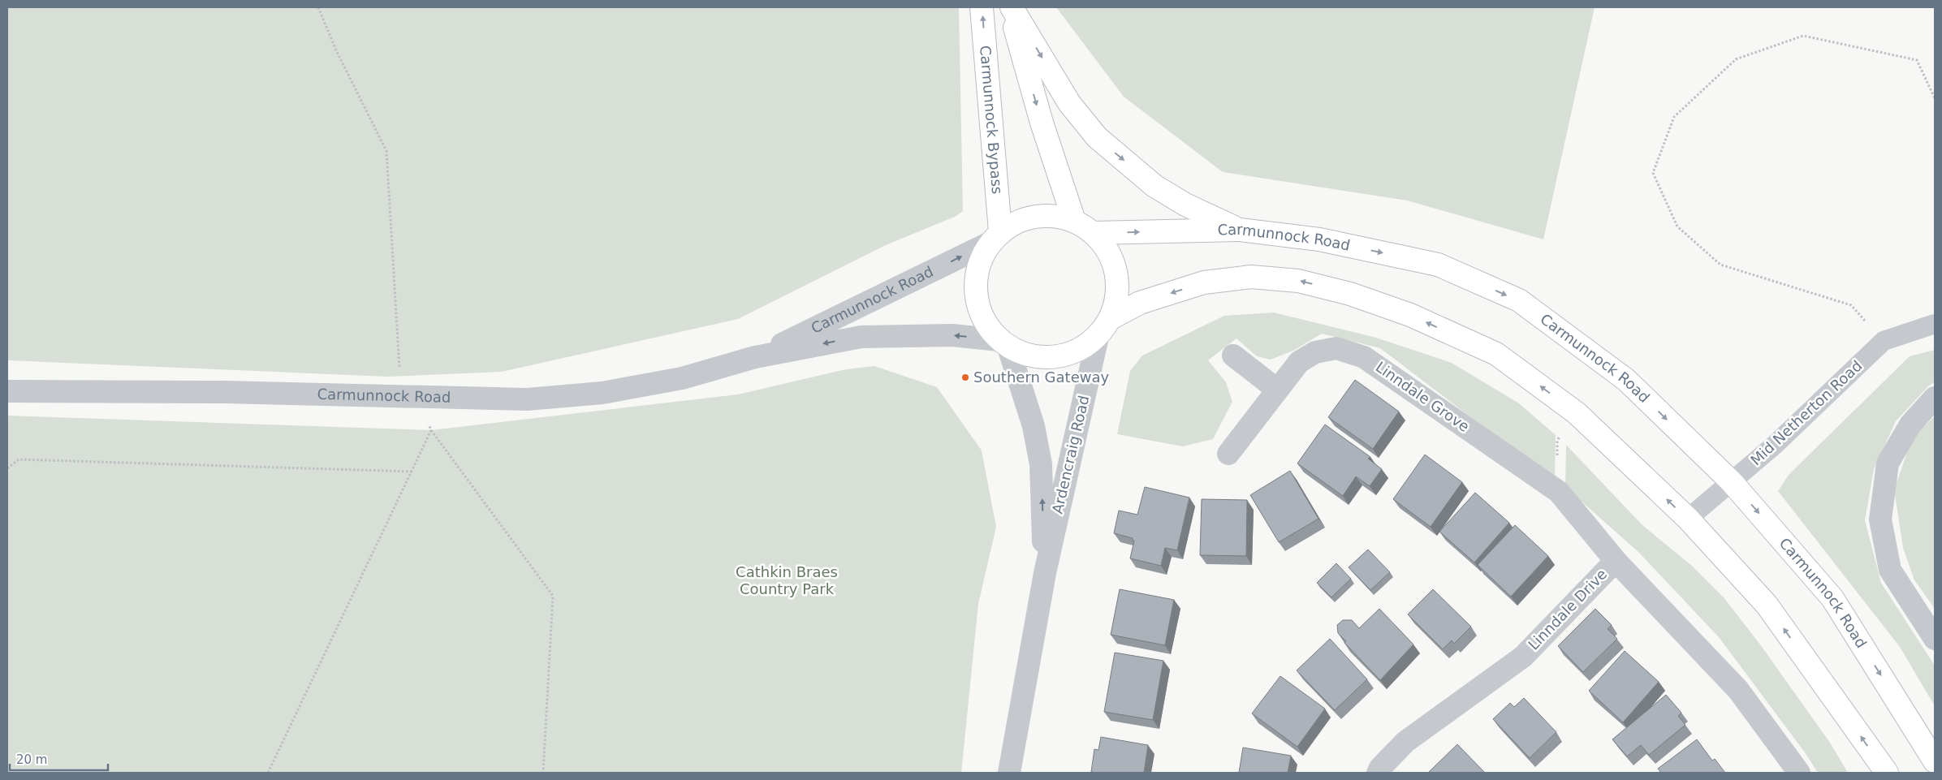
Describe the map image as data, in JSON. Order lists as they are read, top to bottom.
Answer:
{
  "streets": {
    "main road": ["Carmunnock Bypass", "Carmunnock Road"],
    "street": ["Linndale Grove", "Ardencraig Road", "Linndale Drive"],
    "lane": ["Mid Netherton Road"]
  },
  "crossings": [
    ["Carmunnock Bypass", "Carmunnock Road"],
    ["Carmunnock Bypass", "Ardencraig Road"],
    ["Carmunnock Road", "Mid Netherton Road"],
    ["Carmunnock Road", "Ardencraig Road"],
    ["Linndale Grove", "Linndale Drive"]
  ],
  "parks": ["Cathkin Braes Country Park"],
  "places": ["Southern Gateway"],
  "scale_bar": "20 m"
}
